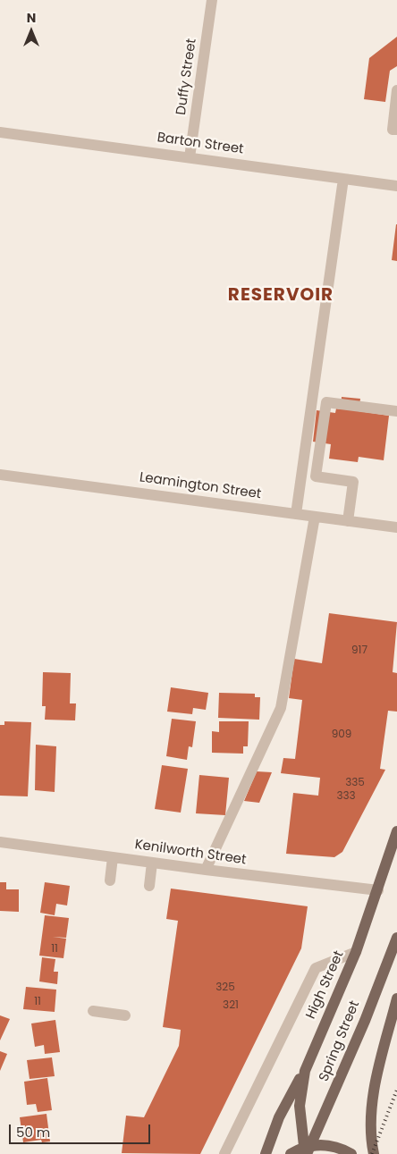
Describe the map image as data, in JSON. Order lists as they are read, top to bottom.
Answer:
{
  "streets": {
    "main road": ["High Street", "Spring Street"],
    "street": [
      "Duffy Street",
      "Barton Street",
      "Leamington Street",
      "Kenilworth Street"
    ]
  },
  "crossings": [
    ["Duffy Street", "Barton Street"],
    ["Kenilworth Street", "High Street"],
    ["High Street", "Spring Street"]
  ],
  "districts": ["RESERVOIR"],
  "house_numbers": [
    "917",
    "909",
    "335",
    "333",
    "11",
    "325",
    "11",
    "321"
  ],
  "scale_bar": "50 m",
  "north": "top"
}
